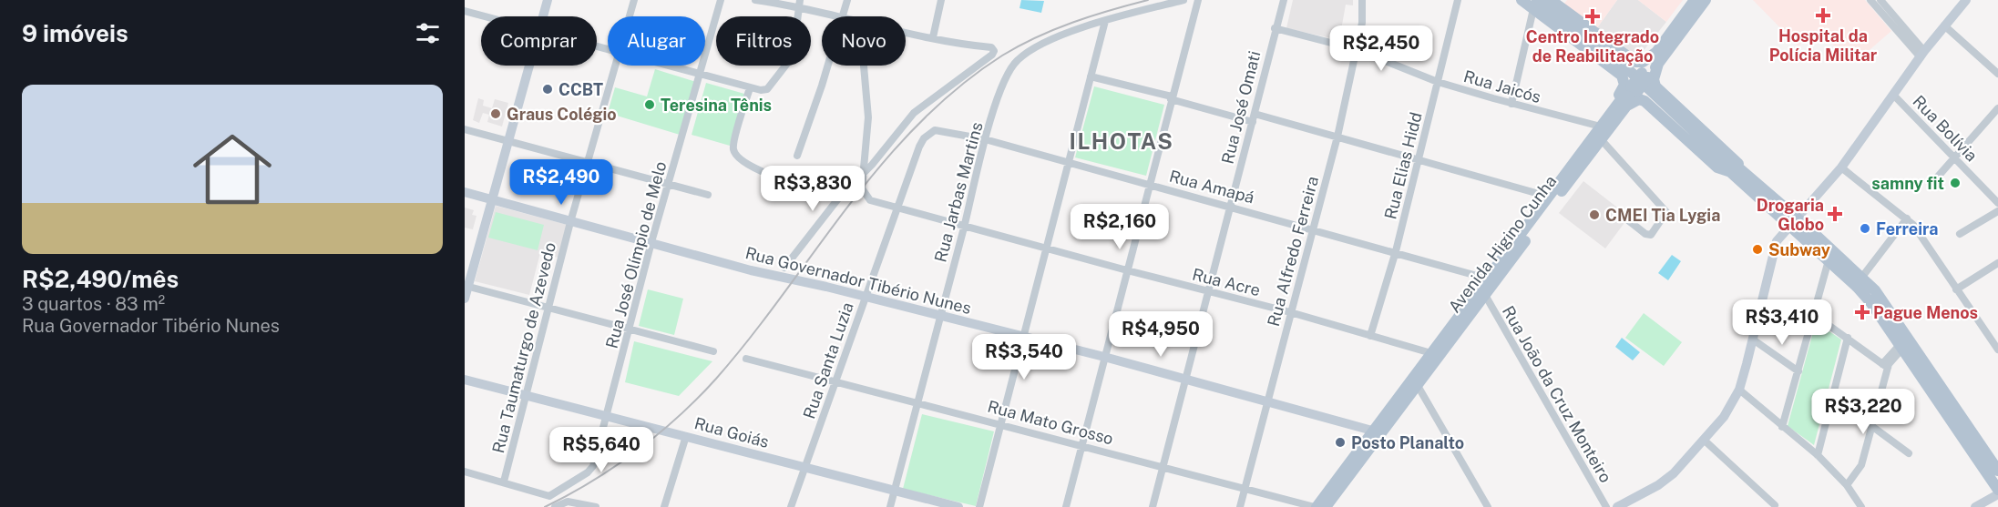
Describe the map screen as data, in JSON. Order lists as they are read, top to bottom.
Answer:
{
  "streets": {
    "main road": ["Avenida Higino Cunha"],
    "street": [
      "Rua Jaicós",
      "Rua José Omati",
      "Rua Bolívia",
      "Rua Elias Hidd",
      "Rua Amapá",
      "Rua Jarbas Martins",
      "Rua Alfredo Ferreira",
      "Rua José Olímpio de Melo",
      "Rua Governador Tibério Nunes",
      "Rua Acre",
      "Rua Taumaturgo de Azevedo",
      "Rua Santa Luzia",
      "Rua João da Cruz Monteiro",
      "Rua Mato Grosso",
      "Rua Goiás"
    ]
  },
  "crossings": [
    ["Rua Jaicós", "Rua José Omati"],
    ["Rua Jaicós", "Rua Elias Hidd"],
    ["Rua Jaicós", "Avenida Higino Cunha"],
    ["Rua Jaicós", "Rua Alfredo Ferreira"],
    ["Rua José Omati", "Rua Amapá"],
    ["Rua José Omati", "Rua Governador Tibério Nunes"],
    ["Rua José Omati", "Rua Acre"],
    ["Rua José Omati", "Rua Mato Grosso"],
    ["Rua Elias Hidd", "Rua Amapá"],
    ["Rua Elias Hidd", "Rua Acre"],
    ["Rua Amapá", "Rua Jarbas Martins"],
    ["Rua Amapá", "Avenida Higino Cunha"],
    ["Rua Amapá", "Rua Alfredo Ferreira"],
    ["Rua Amapá", "Rua Santa Luzia"],
    ["Rua Jarbas Martins", "Rua Governador Tibério Nunes"],
    ["Rua Jarbas Martins", "Rua Acre"],
    ["Rua Jarbas Martins", "Rua Mato Grosso"],
    ["Rua Jarbas Martins", "Rua Goiás"],
    ["Avenida Higino Cunha", "Rua Governador Tibério Nunes"],
    ["Avenida Higino Cunha", "Rua Acre"],
    ["Avenida Higino Cunha", "Rua João da Cruz Monteiro"],
    ["Avenida Higino Cunha", "Rua Mato Grosso"],
    ["Rua Alfredo Ferreira", "Rua Governador Tibério Nunes"],
    ["Rua Alfredo Ferreira", "Rua Acre"],
    ["Rua Alfredo Ferreira", "Rua Mato Grosso"],
    ["Rua José Olímpio de Melo", "Rua Governador Tibério Nunes"],
    ["Rua José Olímpio de Melo", "Rua Taumaturgo de Azevedo"],
    ["Rua José Olímpio de Melo", "Rua Goiás"],
    ["Rua Governador Tibério Nunes", "Rua Taumaturgo de Azevedo"],
    ["Rua Governador Tibério Nunes", "Rua Santa Luzia"],
    ["Rua Acre", "Rua Santa Luzia"],
    ["Rua Taumaturgo de Azevedo", "Rua Goiás"],
    ["Rua Santa Luzia", "Rua Mato Grosso"],
    ["Rua Santa Luzia", "Rua Goiás"]
  ],
  "districts": ["ILHOTAS"],
  "places": {
    "health": [
      "Hospital da Polícia Militar",
      "Centro Integrado de Reabilitação",
      "Drogaria Globo",
      "Pague Menos"
    ],
    "other": [
      "CCBT",
      "Teresina Tênis",
      "Graus Colégio",
      "samny fit",
      "CMEI Tia Lygia",
      "Ferreira",
      "Subway",
      "Posto Planalto"
    ]
  },
  "page": {
    "heading": "9 imóveis",
    "chip": [
      "Comprar",
      "Alugar",
      "Filtros",
      "Novo"
    ],
    "price": [
      "R$2,450",
      "R$2,490",
      "R$3,830",
      "R$2,160",
      "R$3,410",
      "R$4,950",
      "R$3,540",
      "R$3,220",
      "R$5,640"
    ],
    "list": [
      {
        "name": "R$2,490/mês",
        "note": "3 quartos · 83 m² · Rua Governador Tibério Nunes"
      }
    ]
  }
}
